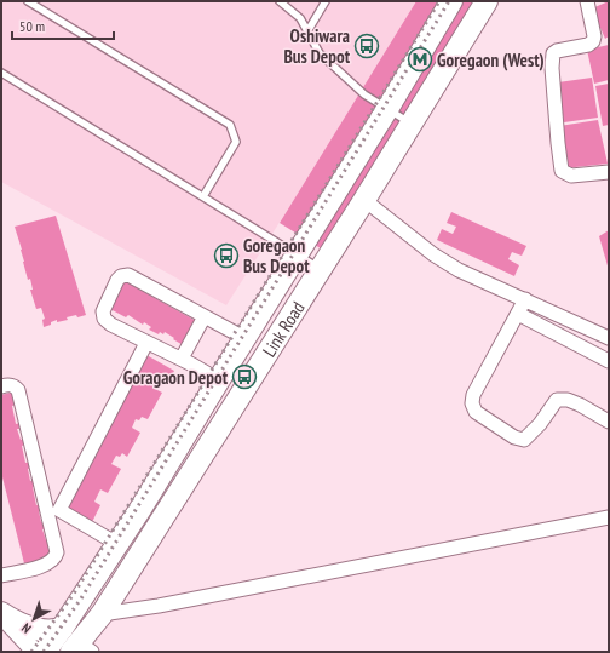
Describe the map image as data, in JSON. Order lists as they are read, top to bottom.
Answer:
{
  "streets": {
    "main road": ["Link Road"]
  },
  "places": {
    "bus stop": ["Oshiwara Bus Depot", "Goregaon Bus Depot", "Goragaon Depot"],
    "metro station": ["Goregaon (West)"]
  },
  "scale_bar": "50 m",
  "north": "bottom left"
}
